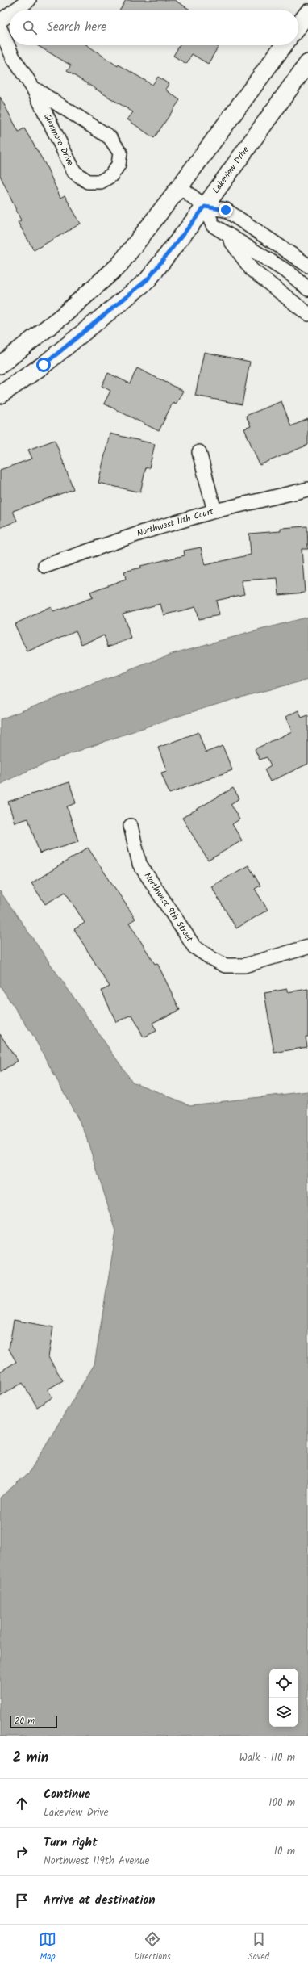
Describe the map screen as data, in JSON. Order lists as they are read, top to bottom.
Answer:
{
  "streets": {
    "street": [
      "Glenmore Drive",
      "Lakeview Drive",
      "Northwest 11th Court",
      "Northwest 9th Street"
    ]
  },
  "scale_bar": "20 m",
  "page": {
    "search": "Search here",
    "scale": "20 m",
    "heading": ["2 min", "Walk · 110 m"],
    "list": [
      ["Continue", "Lakeview Drive", "100 m"],
      ["Turn right", "Northwest 119th Avenue", "10 m"],
      "Arrive at destination"
    ],
    "nav": ["Map", "Directions", "Saved"]
  }
}
